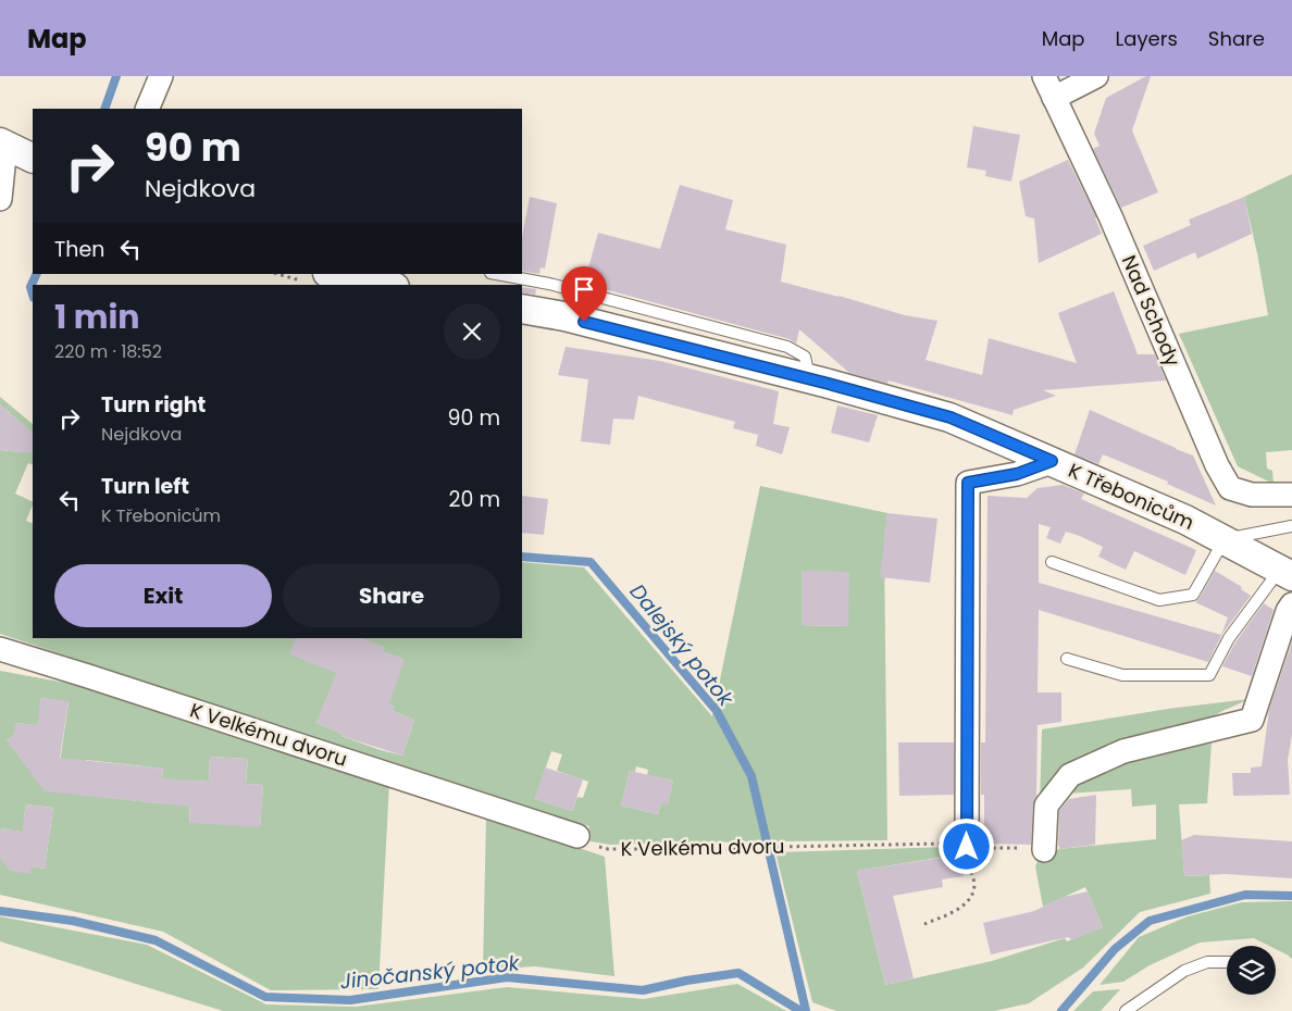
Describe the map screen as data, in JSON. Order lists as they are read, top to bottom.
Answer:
{
  "streets": {
    "street": ["Nad Schody", "K Třebonicům", "K Velkému dvoru"]
  },
  "water": ["Dalejský potok", "Jinočanský potok"],
  "page": {
    "header": "Map",
    "nav": ["Map", "Layers", "Share"],
    "turn": ["90 m", "Nejdkova"],
    "then": "Then",
    "heading": ["1 min", "220 m · 18:52"],
    "list": [
      {
        "name": "Turn right",
        "note": "Nejdkova",
        "value": "90 m"
      },
      {
        "name": "Turn left",
        "note": "K Třebonicům",
        "value": "20 m"
      }
    ],
    "buttons": ["Exit", "Share"]
  }
}
